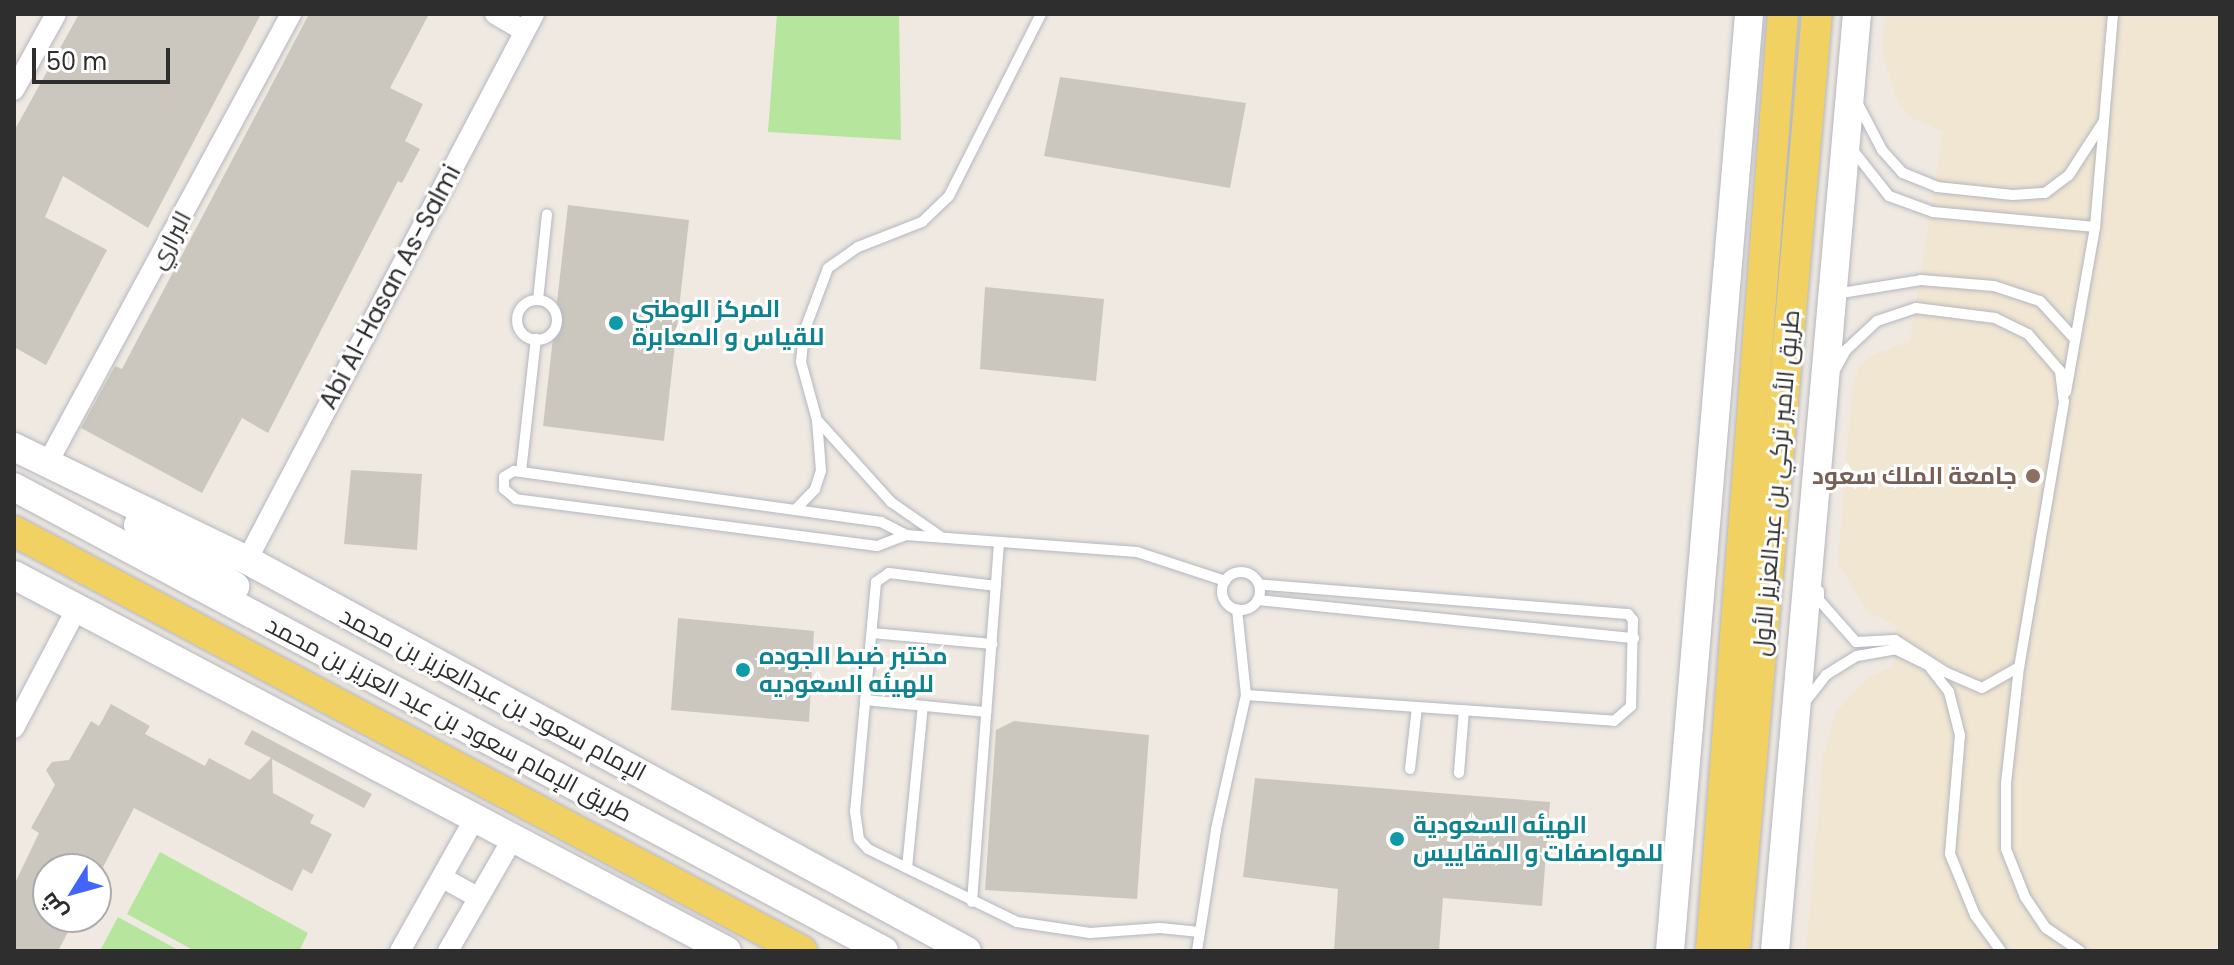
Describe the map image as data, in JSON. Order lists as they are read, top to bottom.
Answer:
{
  "streets": {
    "main road": ["طريق الأمير تركي بن عبدالعزيز الأول", "الإمام سعود بن عبدالعزيز بن محمد", "طريق الإمام سعود بن عبد العزيز بن محمد"],
    "street": ["البراري", "Abi Al-Hasan As-Salmi"]
  },
  "crossings": [
    ["البراري", "الإمام سعود بن عبدالعزيز بن محمد"],
    ["Abi Al-Hasan As-Salmi", "الإمام سعود بن عبدالعزيز بن محمد"]
  ],
  "places": [
    "المركز الوطني للقياس و المعابرة",
    "جامعة الملك سعود",
    "مختبر ضبط الجوده للهيئه السعوديه",
    "الهيئه السعودية للمواصفات و المقاييس"
  ],
  "scale_bar": "50 m",
  "north": "bottom left"
}
